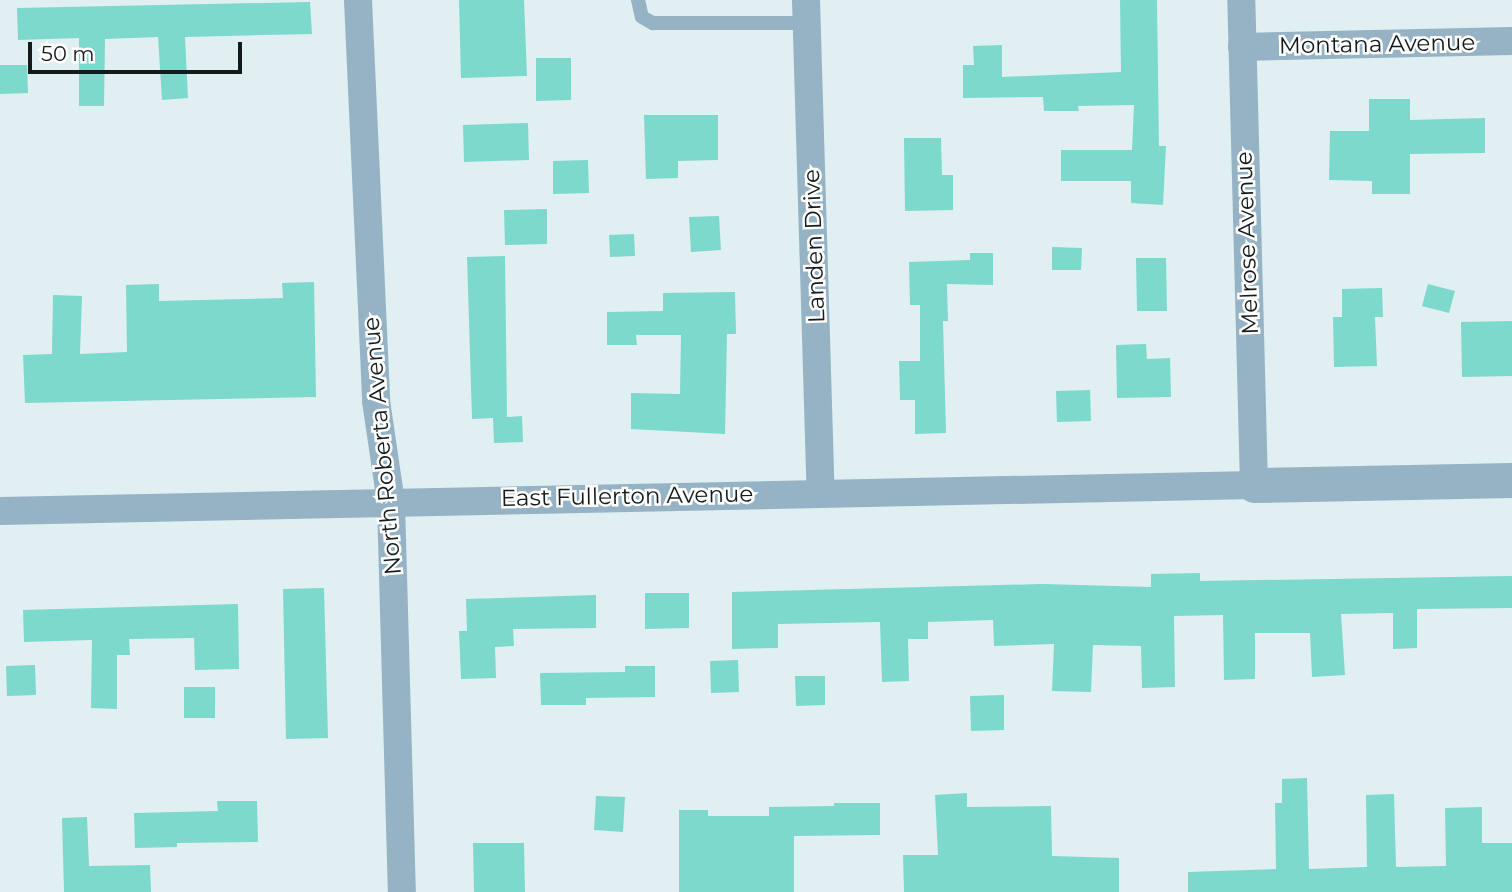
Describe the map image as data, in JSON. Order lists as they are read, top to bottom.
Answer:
{
  "streets": {
    "street": [
      "Montana Avenue",
      "Melrose Avenue",
      "Landen Drive",
      "North Roberta Avenue",
      "East Fullerton Avenue"
    ]
  },
  "crossings": [
    ["Montana Avenue", "Melrose Avenue"],
    ["Melrose Avenue", "East Fullerton Avenue"],
    ["Landen Drive", "East Fullerton Avenue"],
    ["North Roberta Avenue", "East Fullerton Avenue"]
  ],
  "scale_bar": "50 m"
}
